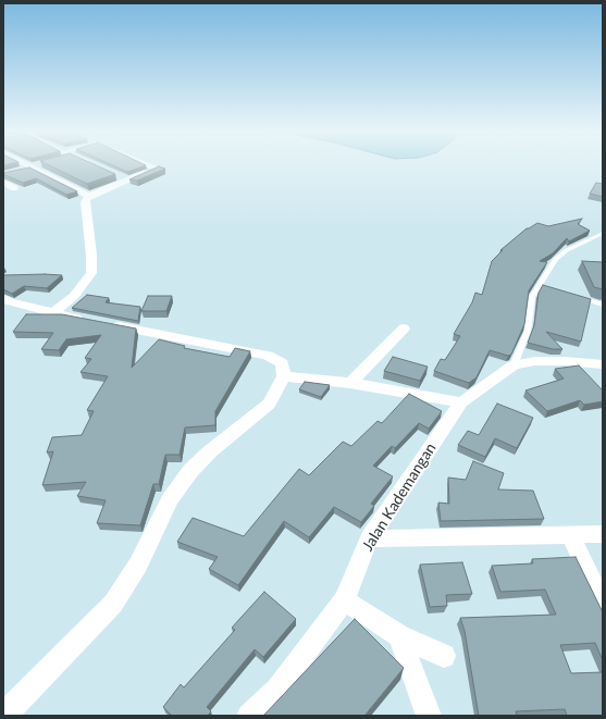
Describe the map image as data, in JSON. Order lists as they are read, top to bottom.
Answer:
{
  "streets": {
    "street": ["Jalan Kademangan"]
  }
}
